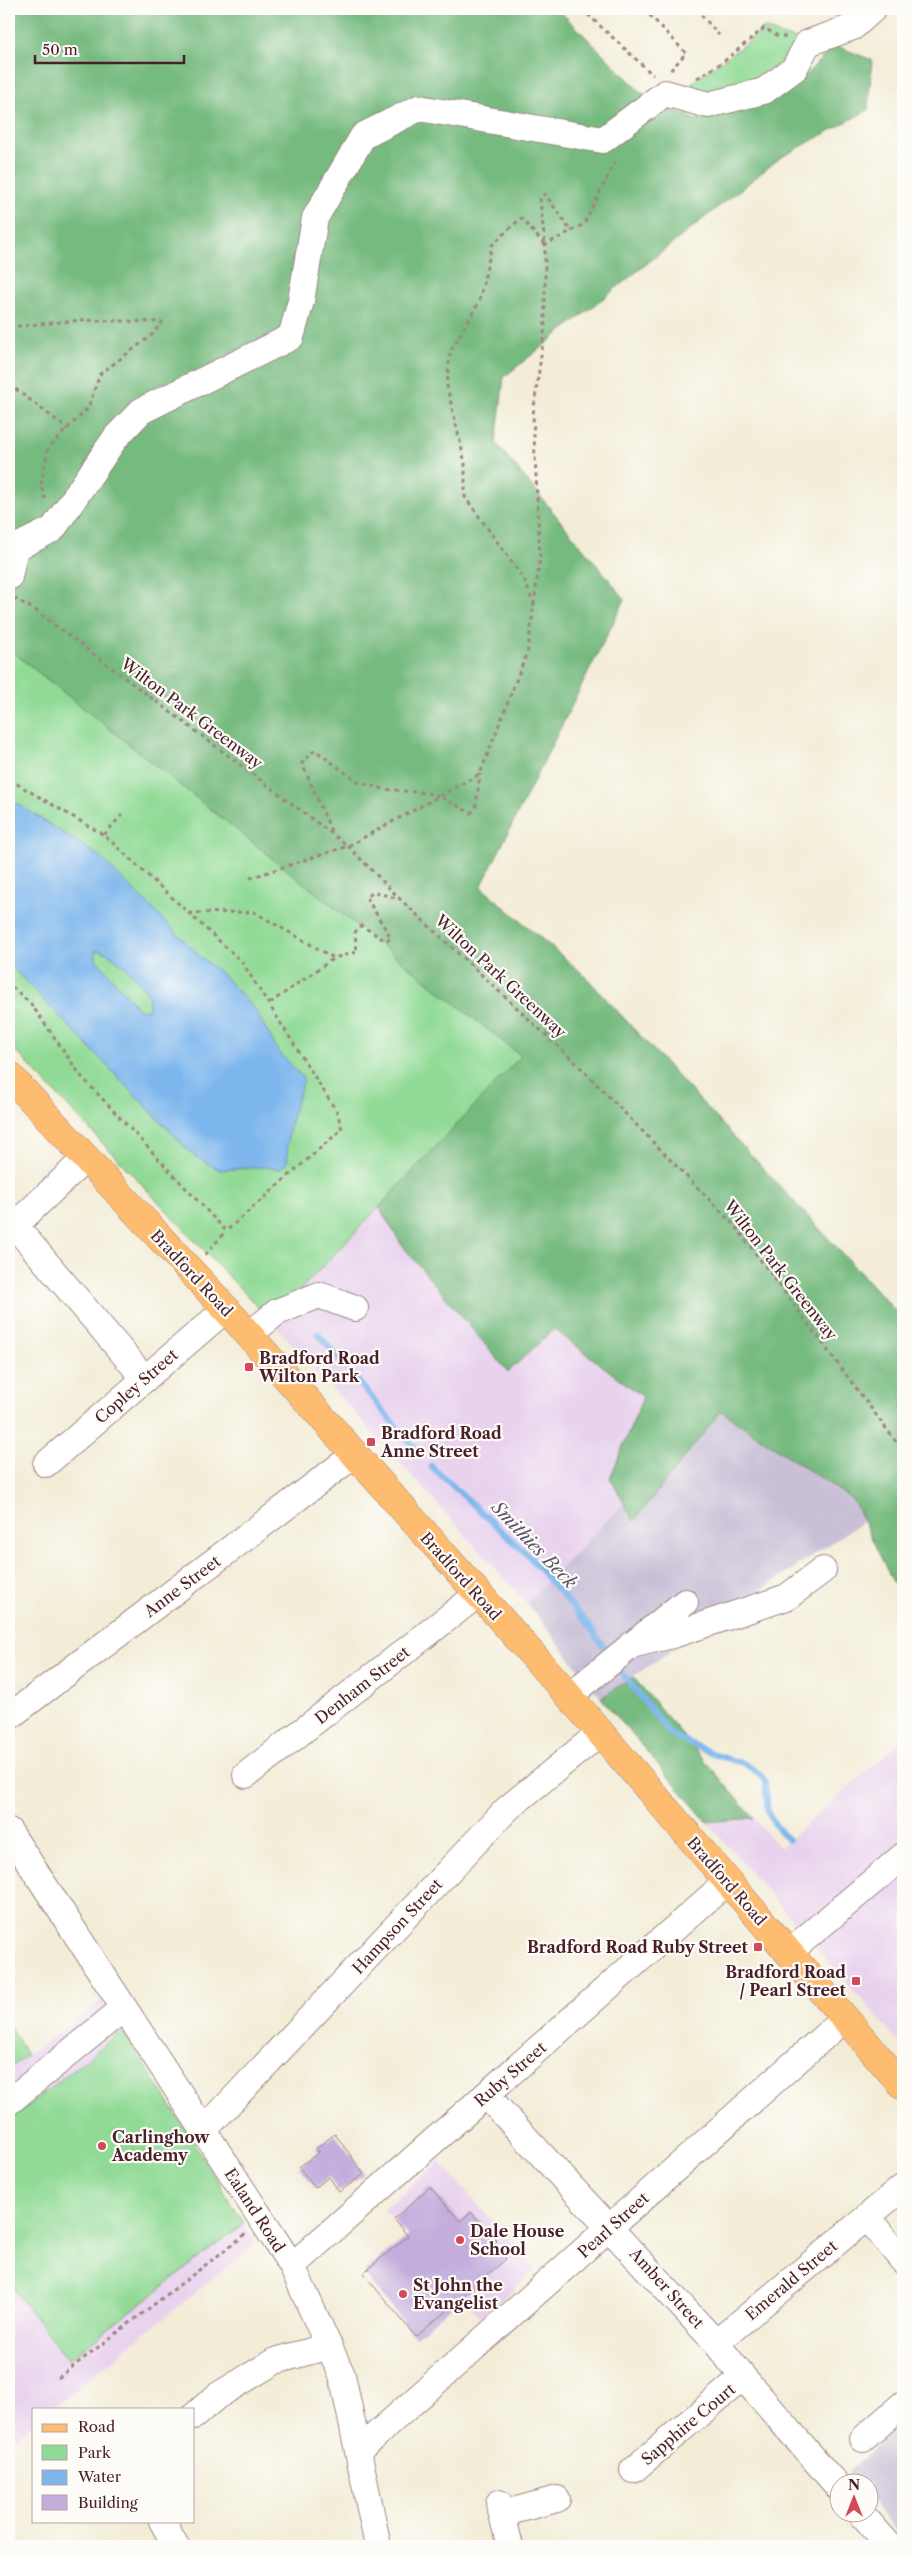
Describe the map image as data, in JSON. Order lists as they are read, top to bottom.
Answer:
{
  "streets": {
    "main road": ["Bradford Road"],
    "street": [
      "Copley Street",
      "Anne Street",
      "Denham Street",
      "Hampson Street",
      "Ruby Street",
      "Ealand Road",
      "Pearl Street",
      "Emerald Street",
      "Amber Street",
      "Sapphire Court"
    ],
    "path": ["Wilton Park Greenway"]
  },
  "crossings": [
    ["Bradford Road", "Copley Street"],
    ["Bradford Road", "Anne Street"],
    ["Bradford Road", "Denham Street"],
    ["Bradford Road", "Hampson Street"],
    ["Bradford Road", "Ruby Street"],
    ["Bradford Road", "Pearl Street"],
    ["Hampson Street", "Ealand Road"],
    ["Ruby Street", "Ealand Road"],
    ["Ruby Street", "Amber Street"],
    ["Ealand Road", "Pearl Street"],
    ["Pearl Street", "Amber Street"],
    ["Emerald Street", "Amber Street"],
    ["Amber Street", "Sapphire Court"]
  ],
  "water": ["Smithies Beck"],
  "places": {
    "transit": [
      "Bradford Road Wilton Park",
      "Bradford Road Anne Street",
      "Bradford Road Ruby Street",
      "Bradford Road / Pearl Street"
    ],
    "other": ["Carlinghow Academy", "Dale House School", "St John the Evangelist"]
  },
  "legend": [
    "Road",
    "Park",
    "Water",
    "Building"
  ],
  "scale_bar": "50 m",
  "north": "top"
}
